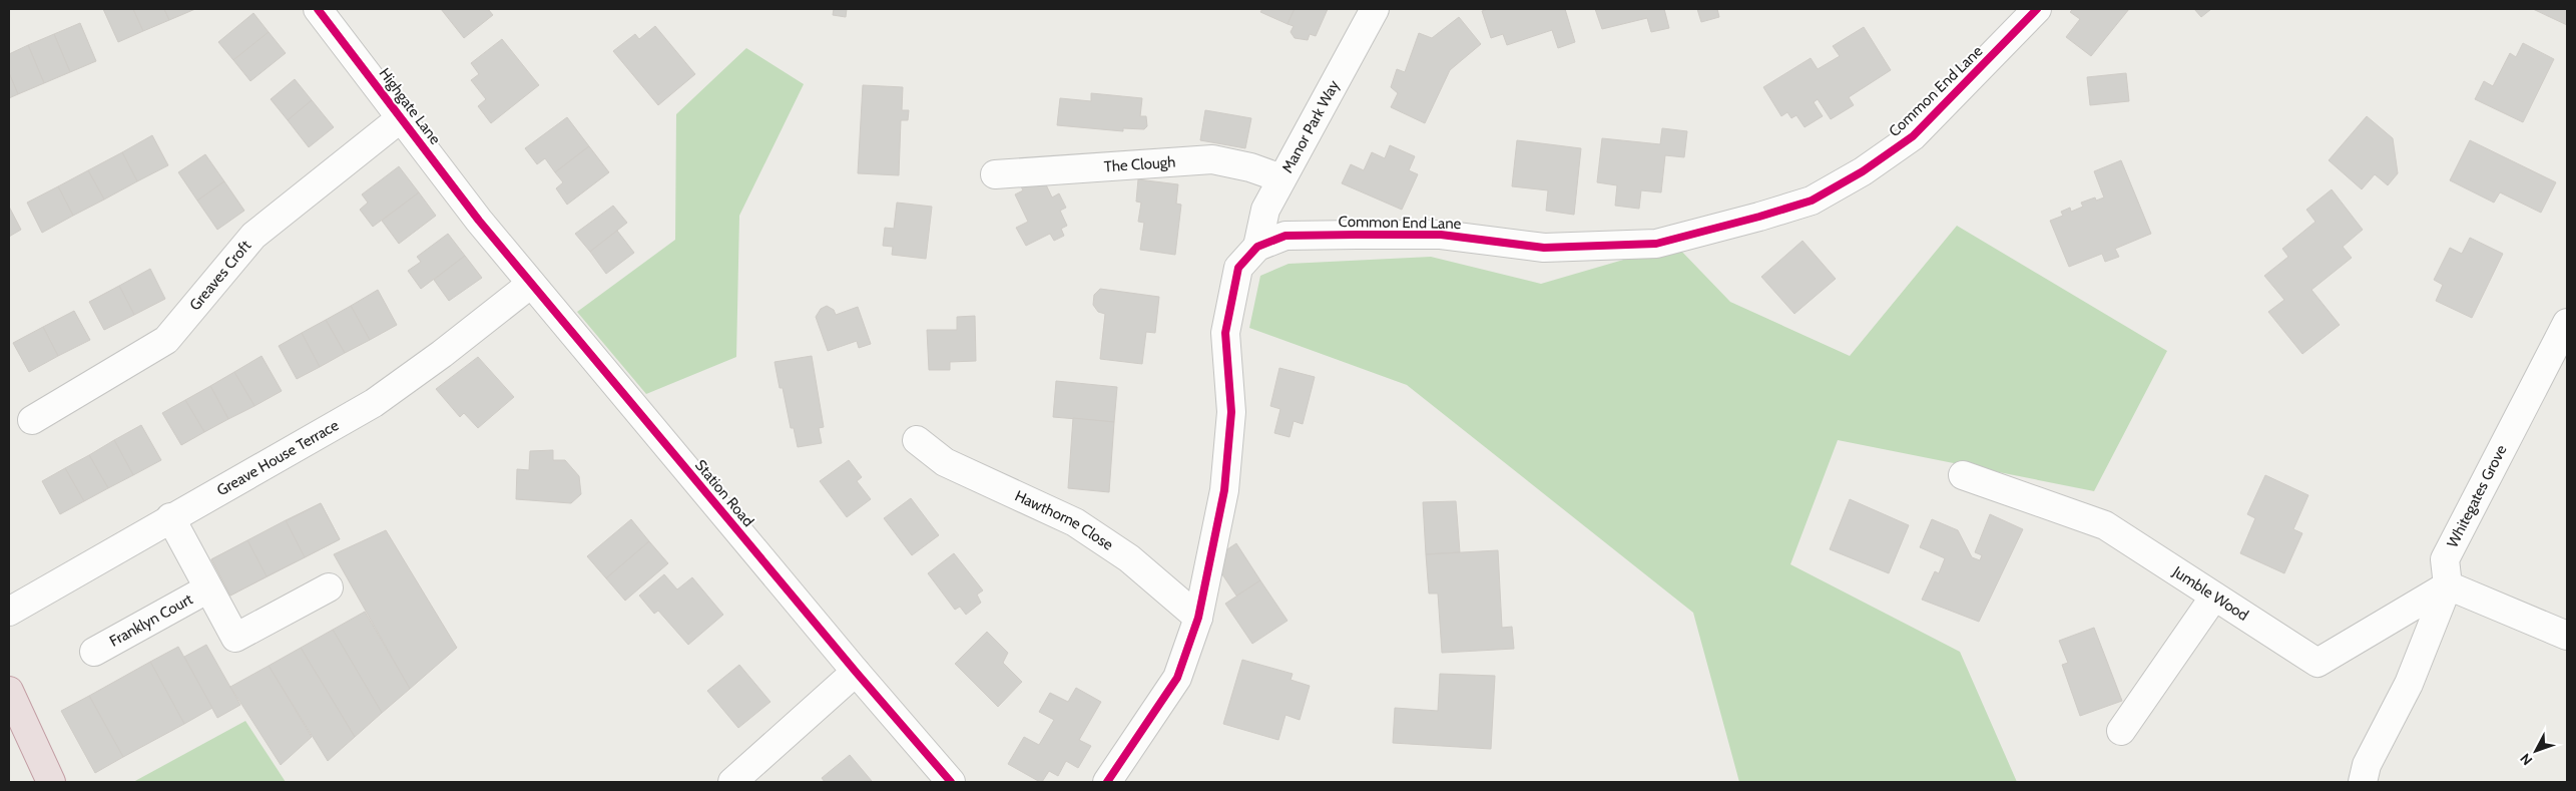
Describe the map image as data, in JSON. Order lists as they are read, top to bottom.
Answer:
{
  "streets": {
    "street": [
      "Common End Lane",
      "Highgate Lane",
      "Manor Park Way",
      "The Clough",
      "Greaves Croft",
      "Greave House Terrace",
      "Station Road",
      "Whitegates Grove",
      "Hawthorne Close",
      "Jumble Wood",
      "Franklyn Court"
    ]
  },
  "crossings": [
    ["Common End Lane", "Manor Park Way"],
    ["Common End Lane", "Hawthorne Close"],
    ["Highgate Lane", "Greaves Croft"],
    ["Highgate Lane", "Station Road"],
    ["Manor Park Way", "The Clough"],
    ["Greave House Terrace", "Station Road"],
    ["Greave House Terrace", "Franklyn Court"],
    ["Whitegates Grove", "Jumble Wood"]
  ],
  "north": "bottom left"
}
